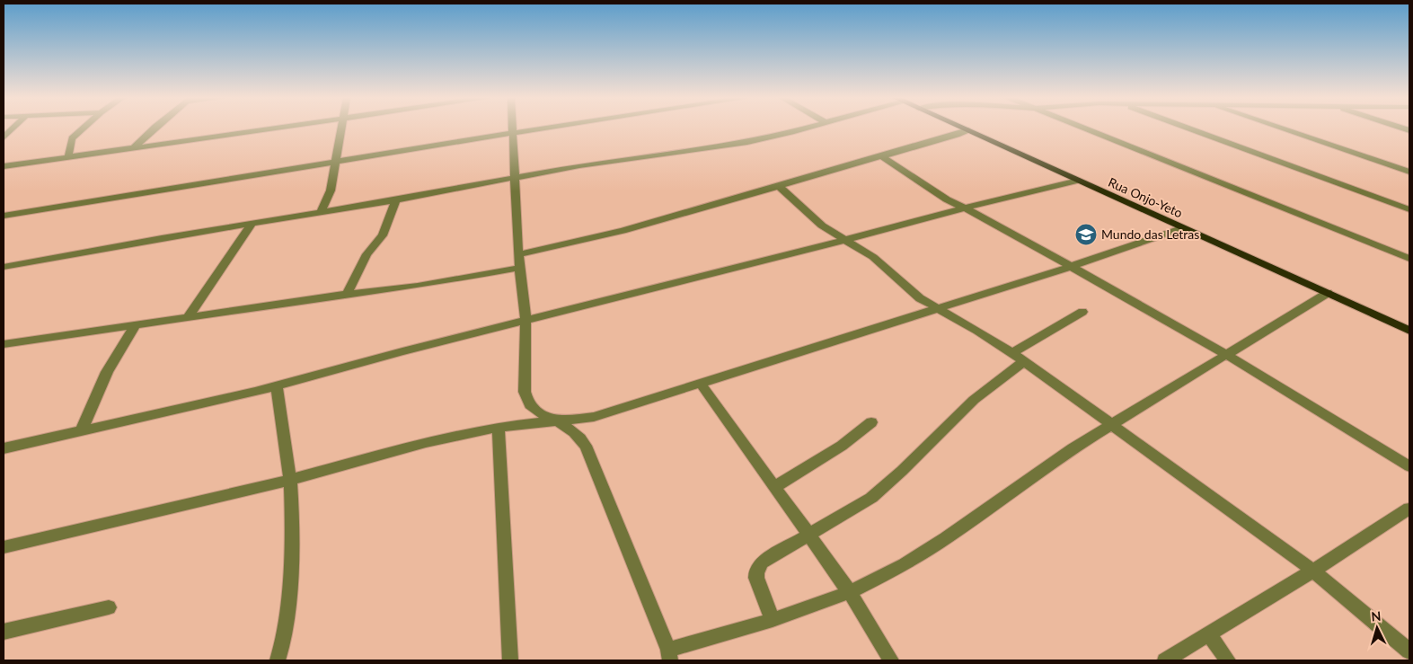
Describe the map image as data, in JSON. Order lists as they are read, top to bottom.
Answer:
{
  "streets": {
    "main road": ["Rua Onjo-Yeto"]
  },
  "places": {
    "school or university": ["Mundo das Letras"]
  },
  "north": "top"
}
